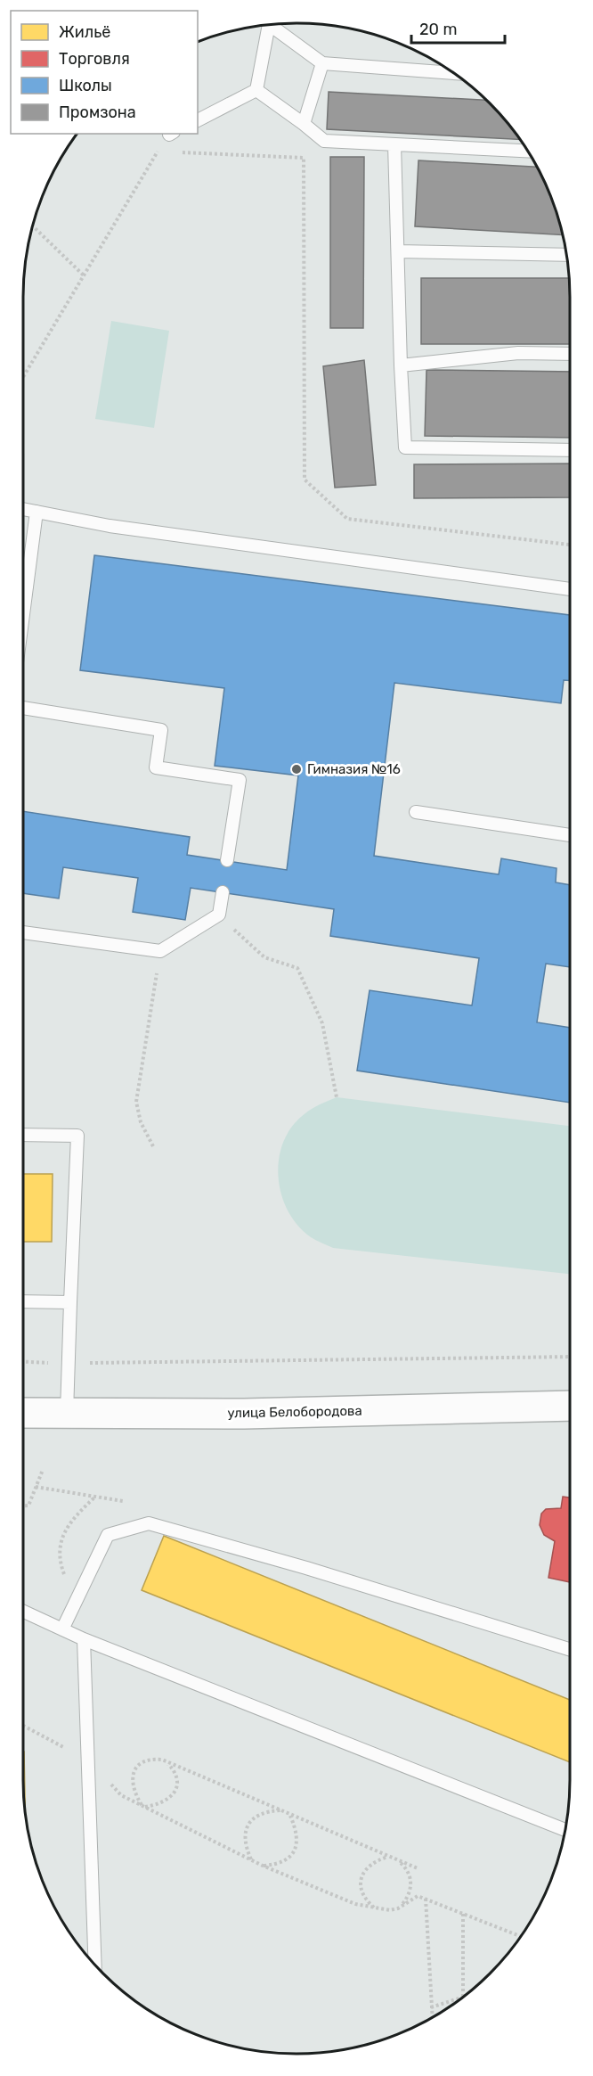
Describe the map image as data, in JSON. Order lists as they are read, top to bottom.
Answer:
{
  "streets": {
    "street": ["улица Белобородова"]
  },
  "places": ["Гимназия №16"],
  "legend": [
    "Жильё",
    "Торговля",
    "Школы",
    "Промзона"
  ],
  "scale_bar": "20 m"
}
